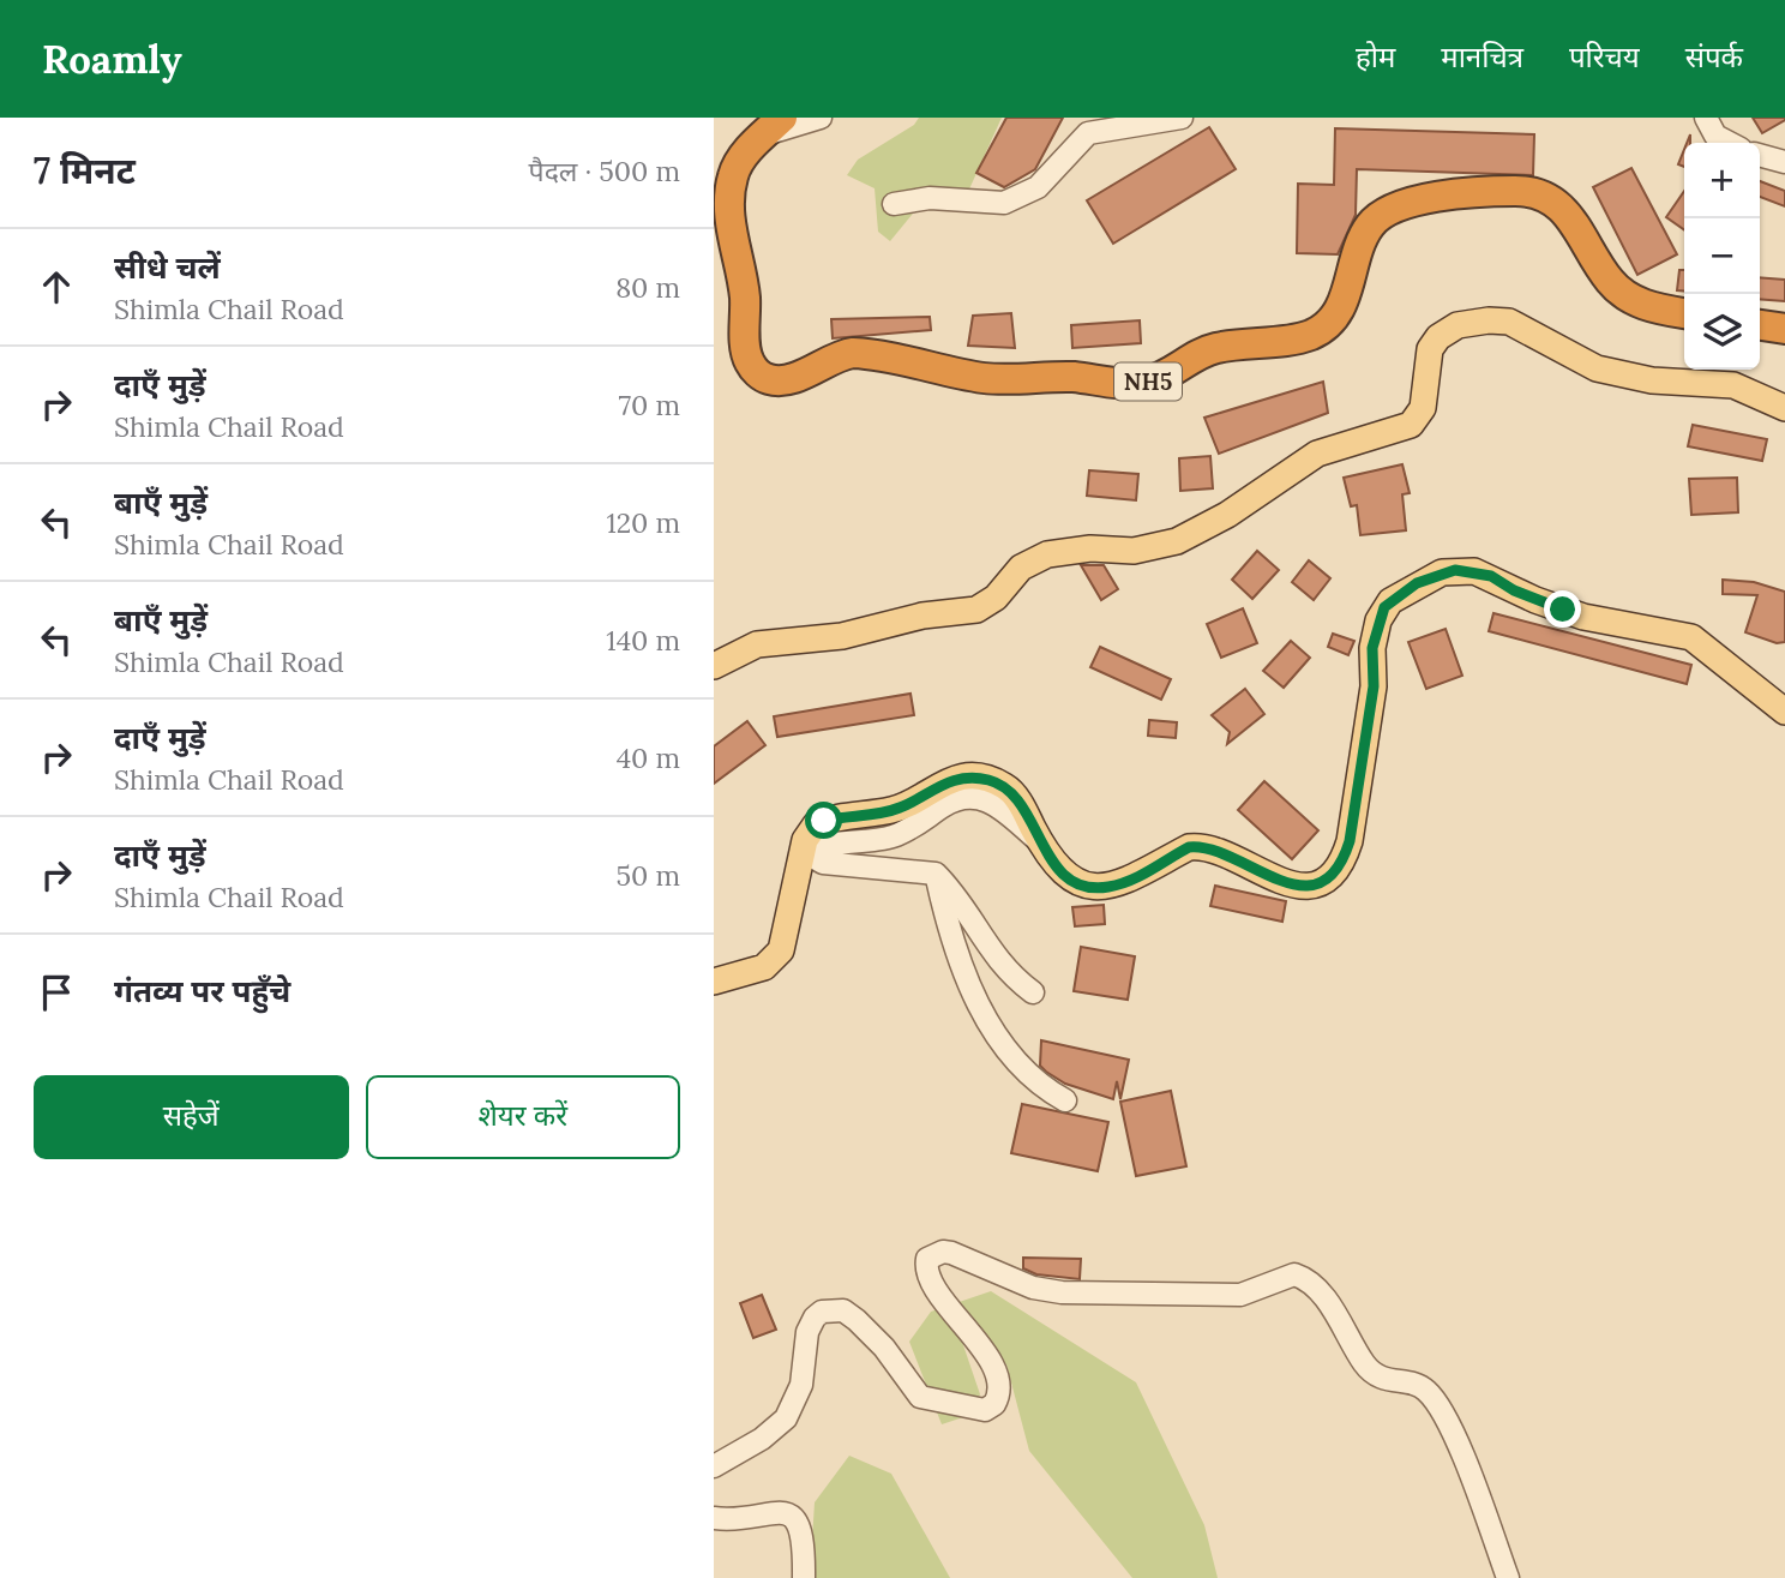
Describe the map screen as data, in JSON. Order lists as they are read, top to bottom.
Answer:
{
  "streets": {
    "highway": ["NH5"]
  },
  "page": {
    "header": "Roamly",
    "nav": [
      "होम",
      "मानचित्र",
      "परिचय",
      "संपर्क"
    ],
    "heading": ["7 मिनट", "पैदल · 500 m"],
    "map_buttons": ["+", "−"],
    "list": [
      ["सीधे चलें", "Shimla Chail Road", "80 m"],
      ["दाएँ मुड़ें", "Shimla Chail Road", "70 m"],
      ["बाएँ मुड़ें", "Shimla Chail Road", "120 m"],
      ["बाएँ मुड़ें", "Shimla Chail Road", "140 m"],
      ["दाएँ मुड़ें", "Shimla Chail Road", "40 m"],
      ["दाएँ मुड़ें", "Shimla Chail Road", "50 m"],
      "गंतव्य पर पहुँचे"
    ],
    "buttons": ["सहेजें", "शेयर करें"]
  }
}
